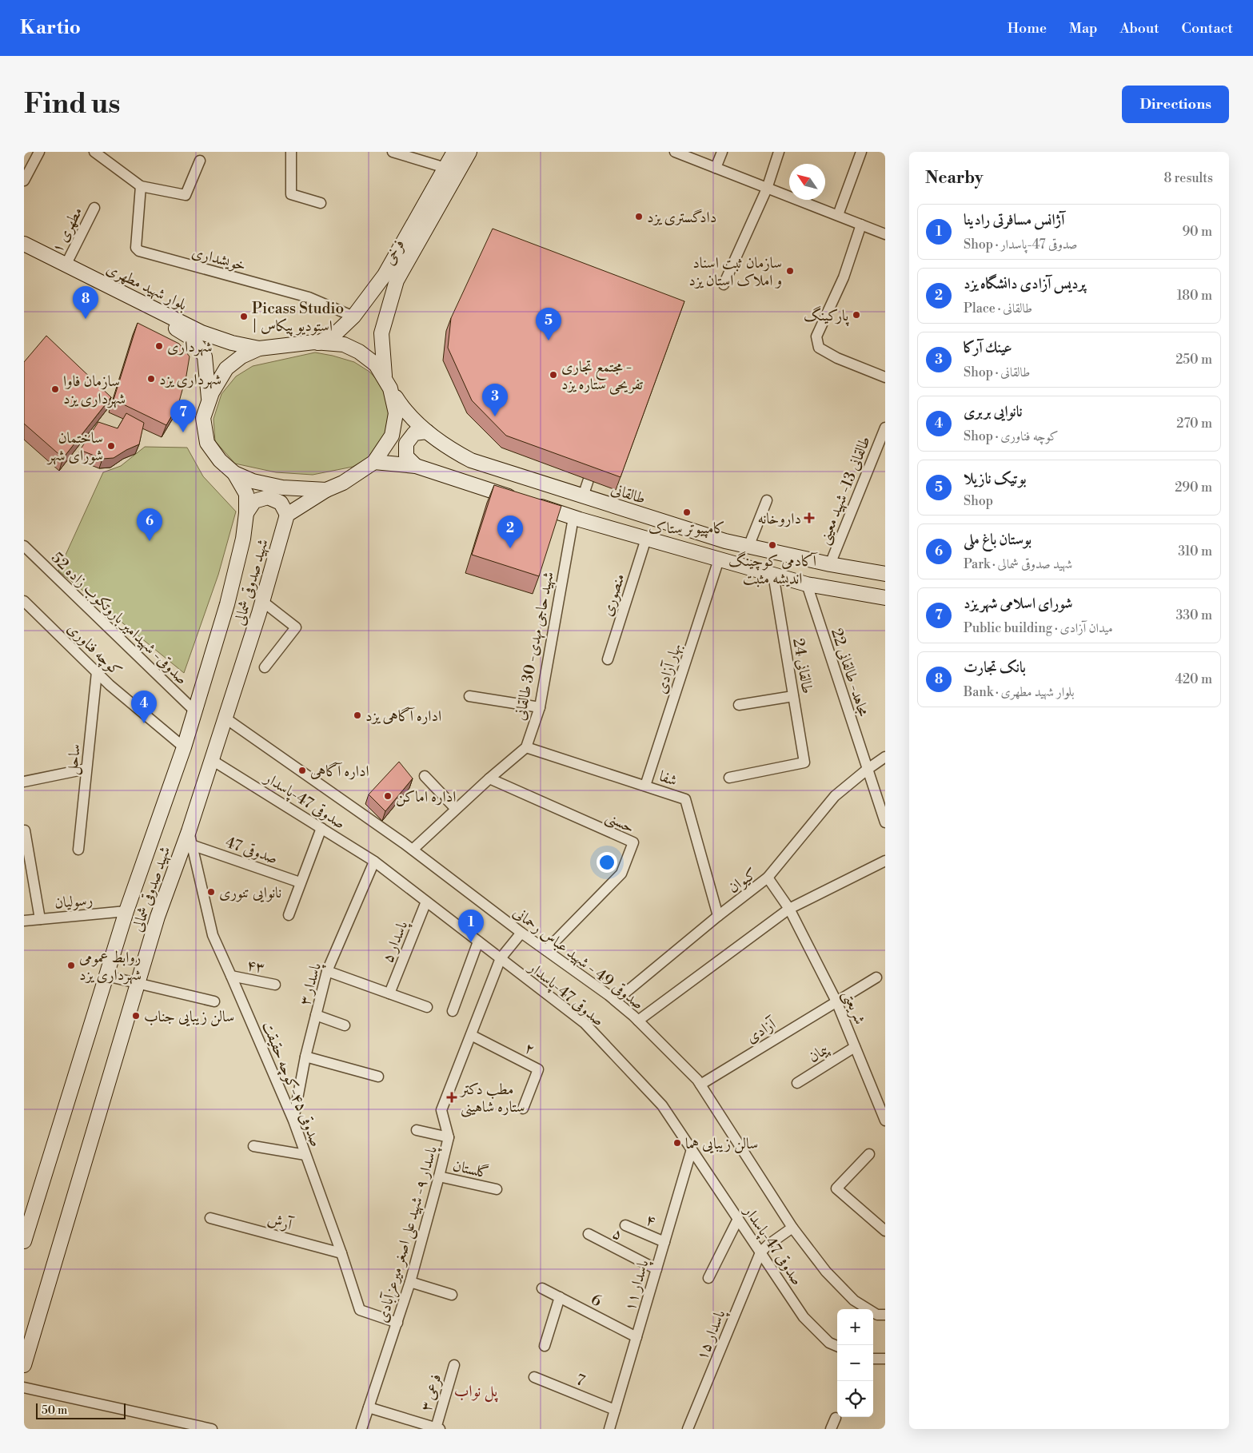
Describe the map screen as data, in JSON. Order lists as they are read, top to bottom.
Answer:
{
  "streets": {
    "main road": [
      "فرخی",
      "بلوار شهید مطهری",
      "طالقانی",
      "شهید صدوقی شمالی"
    ],
    "street": [
      "مطهری ۱",
      "خویشداری",
      "طالقانی 13- شهید معینی",
      "منصوری",
      "52 صدوقی- شهیدامیر باروتکوب زاده",
      "شهید حاجی مهدی- 30 طالقانی",
      "کوچه فناوری",
      "طالقانی 24",
      "بهار آزادی",
      "مجاهد- طالقانی 22",
      "ساحل",
      "شفا",
      "صدوقی 47-پاسدار",
      "حسنی",
      "صدوقی 47",
      "کیوان",
      "رسولیان",
      "پاسدار ۵",
      "صدوقی 49 - شهید عباس رحمانی",
      "۴۳",
      "پاسدار ۳",
      "شریعتی",
      "آزادی",
      "۲",
      "پیمان",
      "صدوقی ۴۵-کوچه حقیقت",
      "گلستان",
      "۴",
      "آرش",
      "۵",
      "پاسدار ۹- شهید علی اصغر میرعزآبادی",
      "پاسدار ۱۱",
      "6",
      "پاسدار ۱۵",
      "7",
      "فرعی ۳"
    ]
  },
  "crossings": [
    ["مطهری ۱", "بلوار شهید مطهری"],
    ["فرخی", "خویشداری"],
    ["فرخی", "طالقانی"],
    ["بلوار شهید مطهری", "طالقانی"],
    ["طالقانی 13- شهید معینی", "طالقانی"],
    ["شهید صدوقی شمالی", "52 صدوقی- شهیدامیر باروتکوب زاده"],
    ["شهید صدوقی شمالی", "کوچه فناوری"],
    ["شهید صدوقی شمالی", "صدوقی 47-پاسدار"],
    ["شهید صدوقی شمالی", "رسولیان"],
    ["شهید صدوقی شمالی", "صدوقی 49 - شهید عباس رحمانی"],
    ["شهید صدوقی شمالی", "صدوقی ۴۵-کوچه حقیقت"],
    ["شهید حاجی مهدی- 30 طالقانی", "شفا"],
    ["کوچه فناوری", "ساحل"],
    ["بهار آزادی", "شفا"],
    ["شفا", "کیوان"],
    ["صدوقی 47-پاسدار", "پاسدار ۵"],
    ["صدوقی 47-پاسدار", "پاسدار ۳"],
    ["صدوقی 47-پاسدار", "پاسدار ۹- شهید علی اصغر میرعزآبادی"],
    ["صدوقی 47-پاسدار", "پاسدار ۱۱"],
    ["صدوقی 47-پاسدار", "پاسدار ۱۵"],
    ["حسنی", "صدوقی 49 - شهید عباس رحمانی"],
    ["صدوقی 47", "صدوقی ۴۵-کوچه حقیقت"],
    ["کیوان", "صدوقی 49 - شهید عباس رحمانی"],
    ["کیوان", "شریعتی"],
    ["صدوقی 49 - شهید عباس رحمانی", "آزادی"],
    ["صدوقی 49 - شهید عباس رحمانی", "پاسدار ۹- شهید علی اصغر میرعزآبادی"],
    ["۴۳", "صدوقی ۴۵-کوچه حقیقت"],
    ["پاسدار ۳", "صدوقی ۴۵-کوچه حقیقت"],
    ["شریعتی", "آزادی"],
    ["شریعتی", "پیمان"],
    ["۲", "پاسدار ۹- شهید علی اصغر میرعزآبادی"],
    ["صدوقی ۴۵-کوچه حقیقت", "آرش"],
    ["صدوقی ۴۵-کوچه حقیقت", "پاسدار ۹- شهید علی اصغر میرعزآبادی"],
    ["گلستان", "پاسدار ۹- شهید علی اصغر میرعزآبادی"],
    ["۴", "پاسدار ۱۱"],
    ["۵", "پاسدار ۱۱"],
    ["پاسدار ۱۱", "6"],
    ["پاسدار ۱۱", "7"]
  ],
  "districts": ["پل نواب"],
  "places": {
    "other": [
      "دادگستری یزد",
      "سازمان ثبت اسناد و املاک استان یزد",
      "پارکینگ",
      "Picass Studio | استودیو پیکاس",
      "شهرداری",
      "مجتمع تجاری - تفریحی ستاره یزد",
      "شهرداری یزد",
      "سازمان فاوا شهرداری یزد",
      "ساختمان شورای شهر",
      "کامپیوتر ستاک",
      "آکادمی کوچینگ اندیشه مثبت",
      "اداره آگاهی یزد",
      "اداره آگاهی",
      "اداره اماکن",
      "نانوایی تنوری",
      "روابط عمومی شهرداری یزد",
      "سالن زیبایی جناب",
      "سالن زیبایی هما"
    ],
    "health": ["داروخانه", "مطب دکتر ستاره شاهینی"]
  },
  "scale_bar": "50 m",
  "north": "top left",
  "page": {
    "header": "Kartio",
    "nav": [
      "Home",
      "Map",
      "About",
      "Contact"
    ],
    "buttons": "Directions",
    "title": "Find us",
    "heading": ["Nearby", "8 results"],
    "list": [
      {
        "mark": "1",
        "name": "آژانس مسافرتی رادینا",
        "note": "Shop · صدوقی 47-پاسدار",
        "value": "90 m"
      },
      {
        "mark": "2",
        "name": "پردیس آزادی دانشگاه یزد",
        "note": "Place · طالقانی",
        "value": "180 m"
      },
      {
        "mark": "3",
        "name": "عينك آركا",
        "note": "Shop · طالقانی",
        "value": "250 m"
      },
      {
        "mark": "4",
        "name": "نانوایی بربری",
        "note": "Shop · کوچه فناوری",
        "value": "270 m"
      },
      {
        "mark": "5",
        "name": "بوتیک نازیلا",
        "note": "Shop",
        "value": "290 m"
      },
      {
        "mark": "6",
        "name": "بوستان باغ ملی",
        "note": "Park · شهید صدوقی شمالی",
        "value": "310 m"
      },
      {
        "mark": "7",
        "name": "شورای اسلامی شهر یزد",
        "note": "Public building · میدان آزادی",
        "value": "330 m"
      },
      {
        "mark": "8",
        "name": "بانک تجارت",
        "note": "Bank · بلوار شهید مطهری",
        "value": "420 m"
      }
    ],
    "pins": [
      "8",
      "5",
      "3",
      "7",
      "6",
      "2",
      "4",
      "1"
    ],
    "map_buttons": ["+", "−"],
    "scale": "50 m"
  }
}
